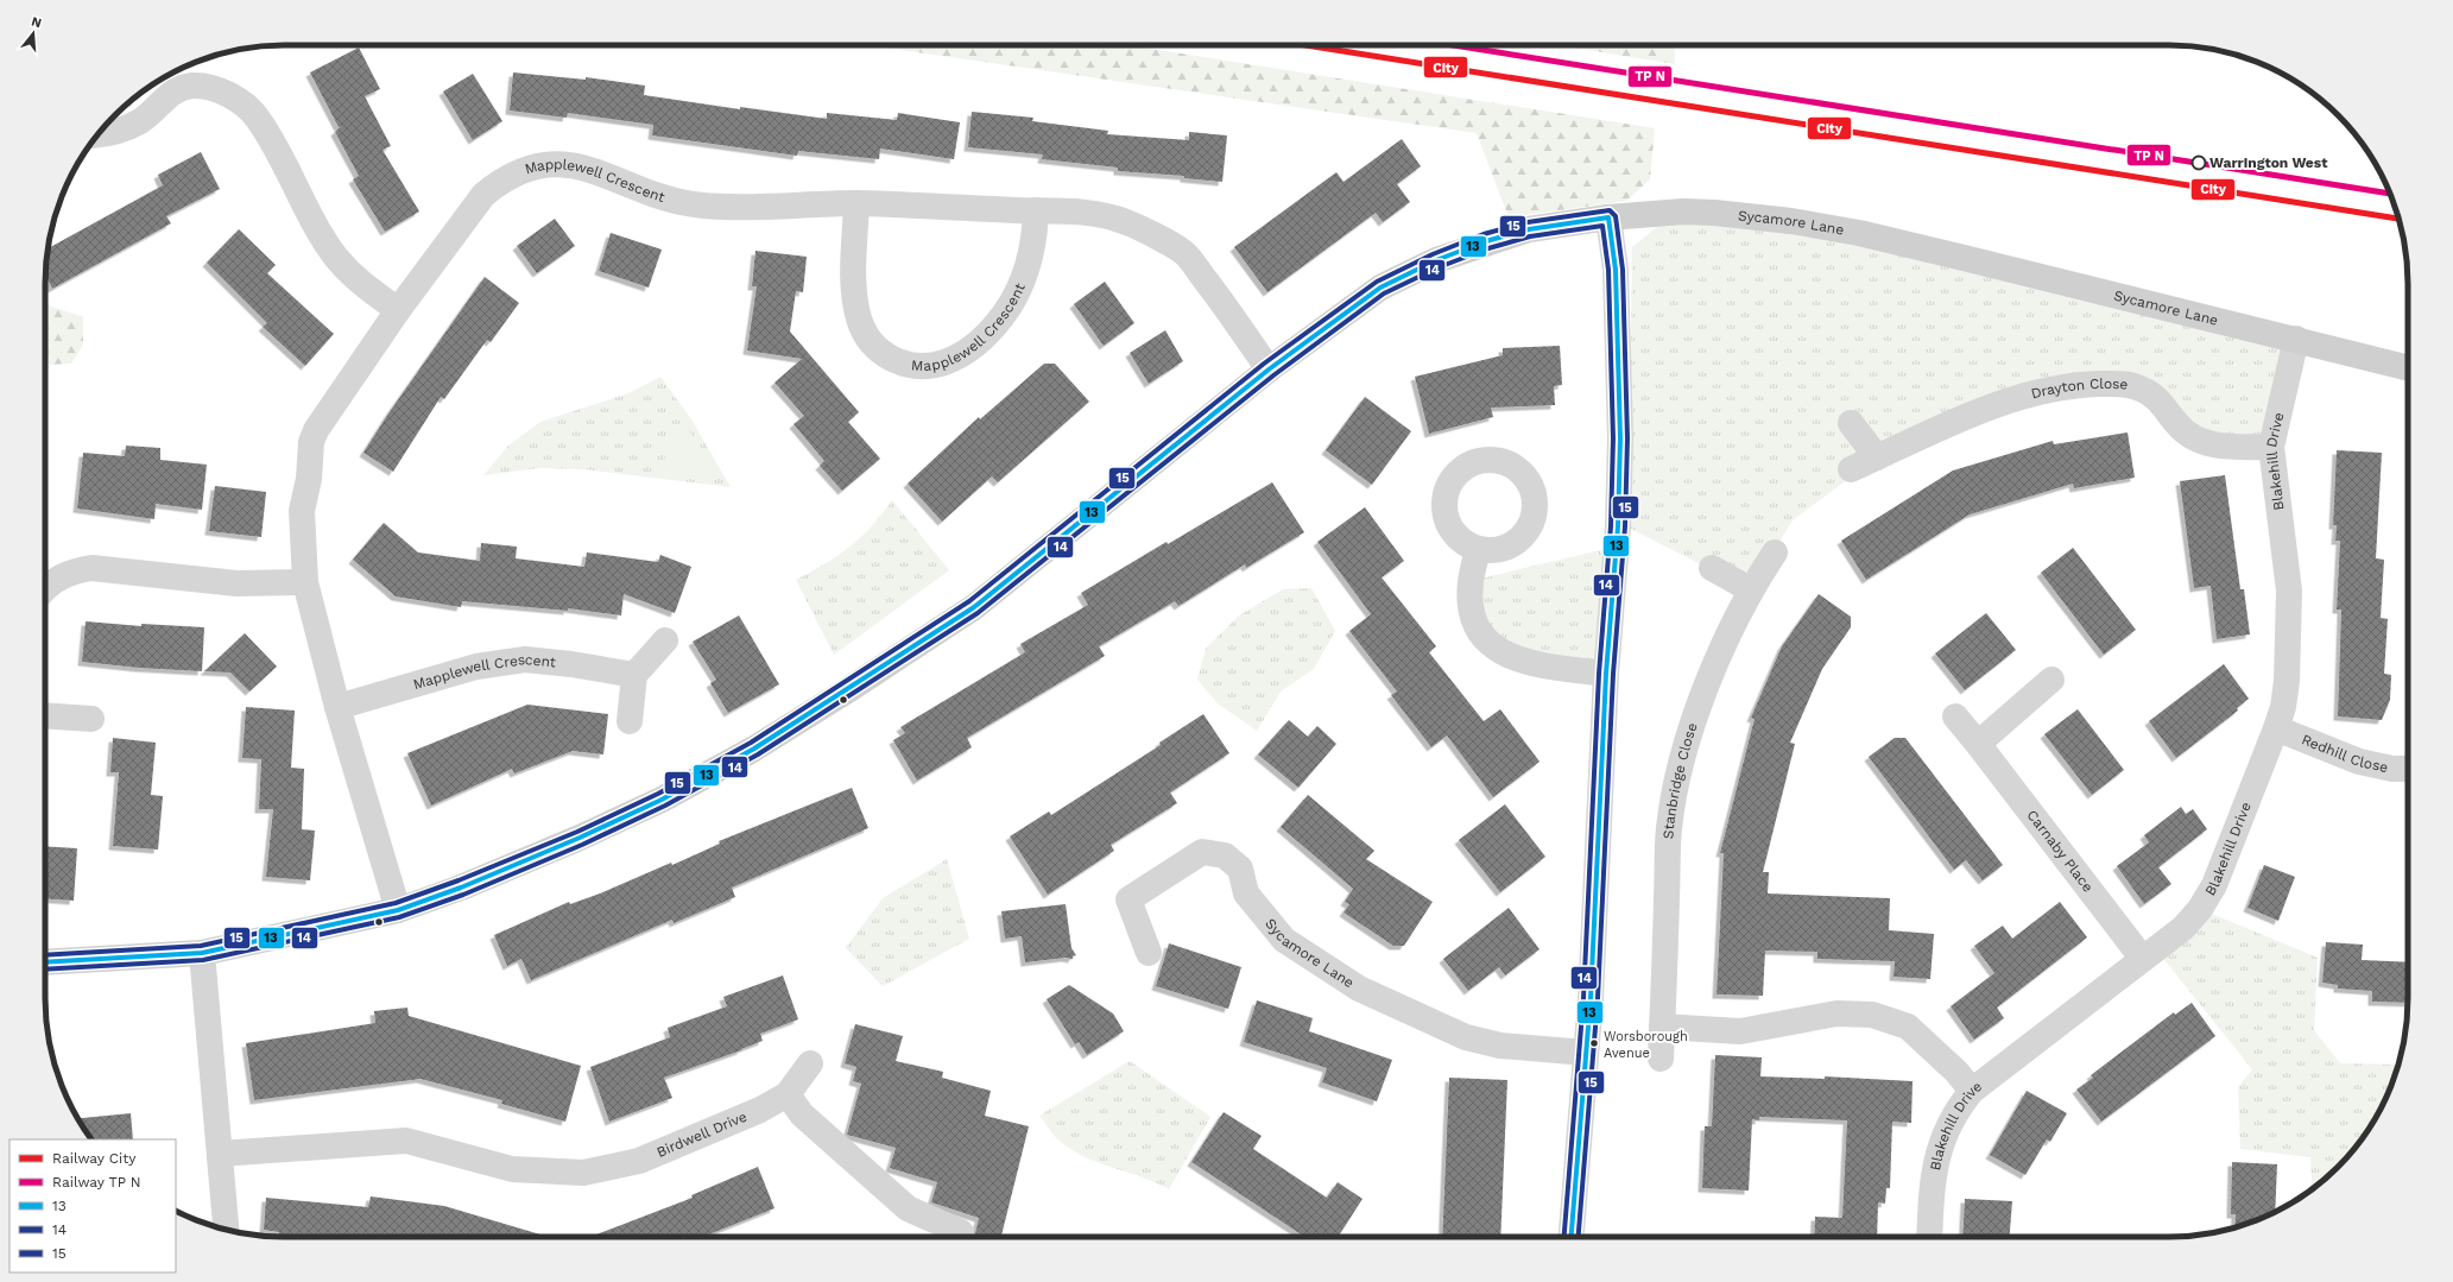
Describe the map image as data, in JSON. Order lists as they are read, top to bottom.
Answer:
{
  "streets": {
    "street": [
      "Mapplewell Crescent",
      "Sycamore Lane",
      "Drayton Close",
      "Blakehill Drive",
      "Redhill Close",
      "Stanbridge Close",
      "Carnaby Place",
      "Birdwell Drive"
    ]
  },
  "crossings": [
    ["Mapplewell Crescent", "Sycamore Lane"],
    ["Sycamore Lane", "Blakehill Drive"],
    ["Drayton Close", "Blakehill Drive"],
    ["Blakehill Drive", "Redhill Close"],
    ["Blakehill Drive", "Carnaby Place"]
  ],
  "places": ["Warrington West", "Worsborough Avenue"],
  "lines": [
    "rail line City",
    "transit line 15",
    "transit line 13",
    "transit line 14"
  ],
  "legend": [
    "Railway City",
    "Railway TP N",
    "13",
    "14",
    "15"
  ],
  "north": "top"
}
